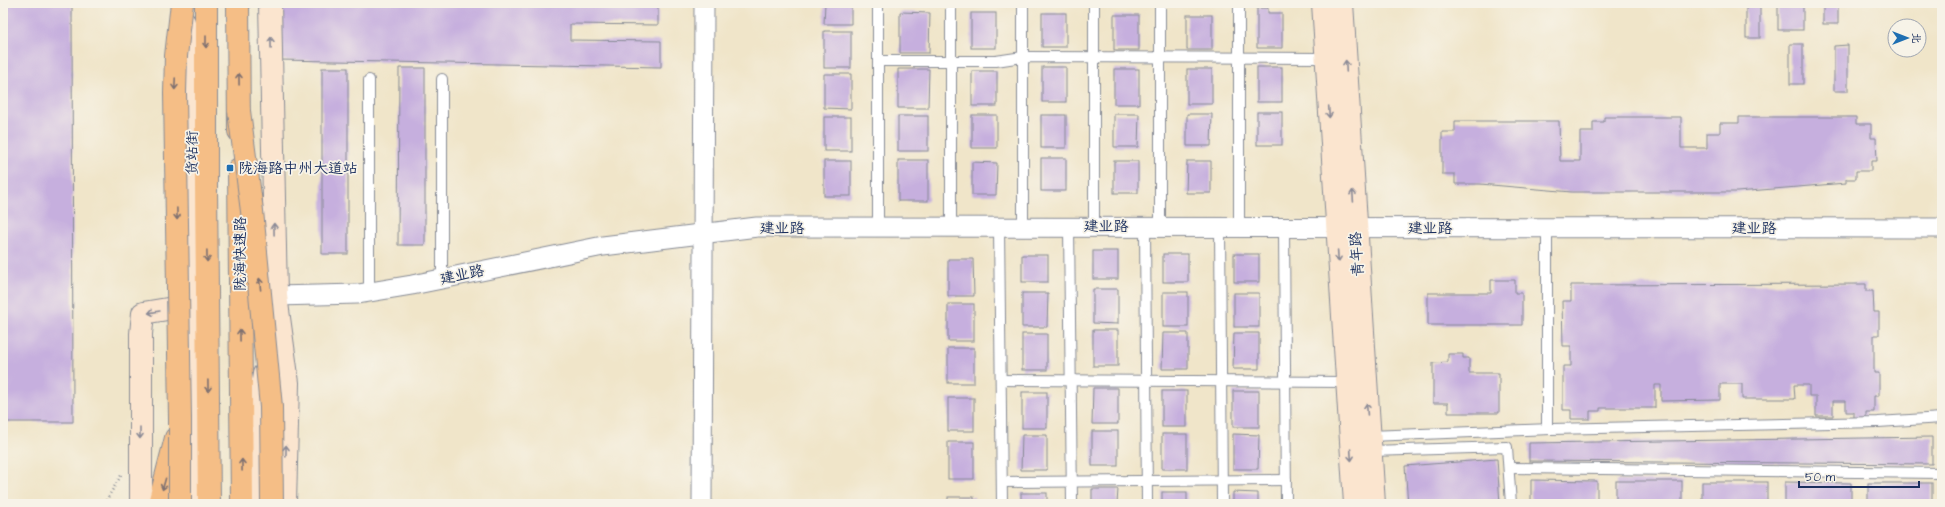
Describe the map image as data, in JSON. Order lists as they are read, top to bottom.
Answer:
{
  "streets": {
    "highway": ["陇海快速路"],
    "street": ["货站街", "建业路", "青年路"]
  },
  "crossings": [
    ["建业路", "青年路"]
  ],
  "places": {
    "transit": ["陇海路中州大道站"]
  },
  "scale_bar": "50 m",
  "north": "right"
}
